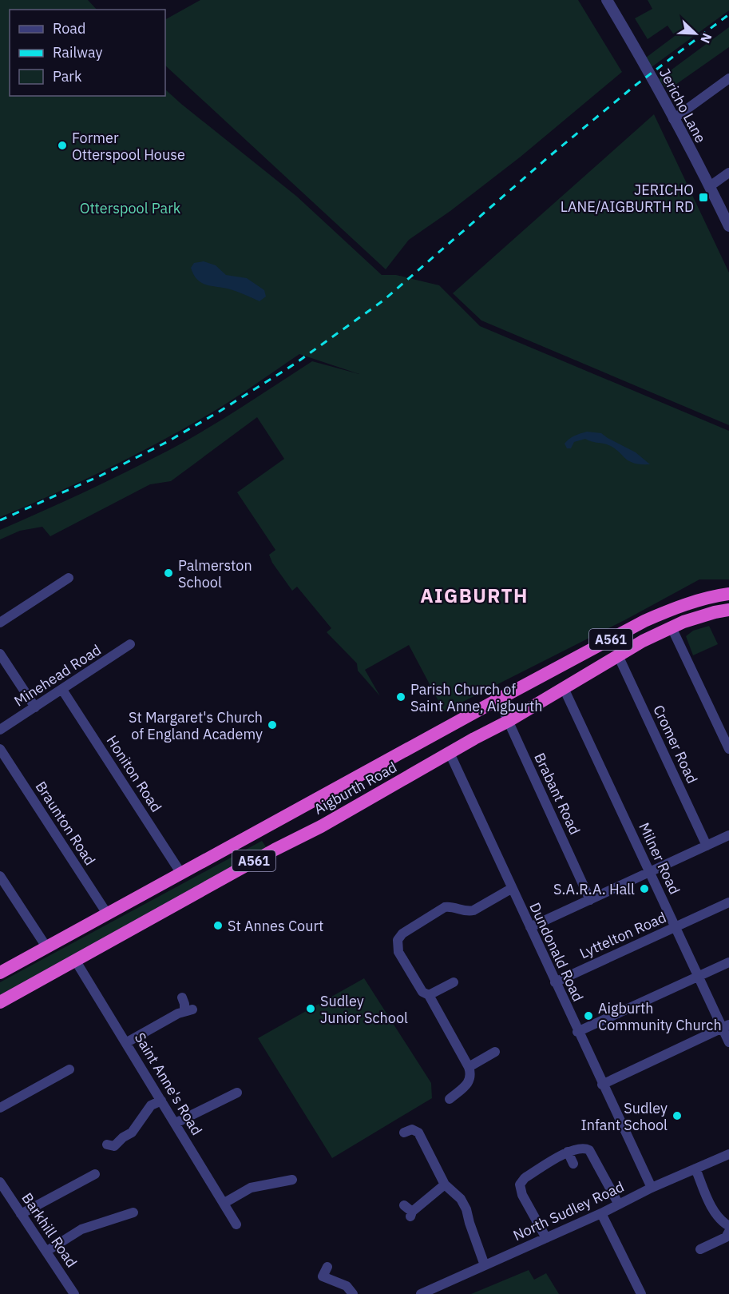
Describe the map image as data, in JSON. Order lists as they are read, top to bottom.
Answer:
{
  "streets": {
    "highway": ["A561", "Aigburth Road"],
    "street": [
      "Jericho Lane",
      "Minehead Road",
      "Cromer Road",
      "Honiton Road",
      "Brabant Road",
      "Braunton Road",
      "Milner Road",
      "Lyttelton Road",
      "Dundonald Road",
      "Saint Anne's Road",
      "North Sudley Road",
      "Barkhill Road"
    ]
  },
  "crossings": [
    ["Minehead Road", "Honiton Road"],
    ["Cromer Road", "Aigburth Road"],
    ["Honiton Road", "Aigburth Road"],
    ["Aigburth Road", "Brabant Road"],
    ["Aigburth Road", "Braunton Road"],
    ["Aigburth Road", "Milner Road"],
    ["Aigburth Road", "Dundonald Road"],
    ["Aigburth Road", "Saint Anne's Road"],
    ["Milner Road", "Lyttelton Road"],
    ["Lyttelton Road", "Dundonald Road"],
    ["Dundonald Road", "North Sudley Road"]
  ],
  "districts": ["AIGBURTH"],
  "parks": ["Otterspool Park"],
  "places": {
    "other": [
      "Former Otterspool House",
      "Palmerston School",
      "Parish Church of Saint Anne, Aigburth",
      "St Margaret's Church of England Academy",
      "S.A.R.A. Hall",
      "St Annes Court",
      "Sudley Junior School",
      "Aigburth Community Church",
      "Sudley Infant School"
    ],
    "transit": ["JERICHO LANE/AIGBURTH RD"]
  },
  "legend": ["Road", "Railway", "Park"],
  "north": "bottom right"
}
